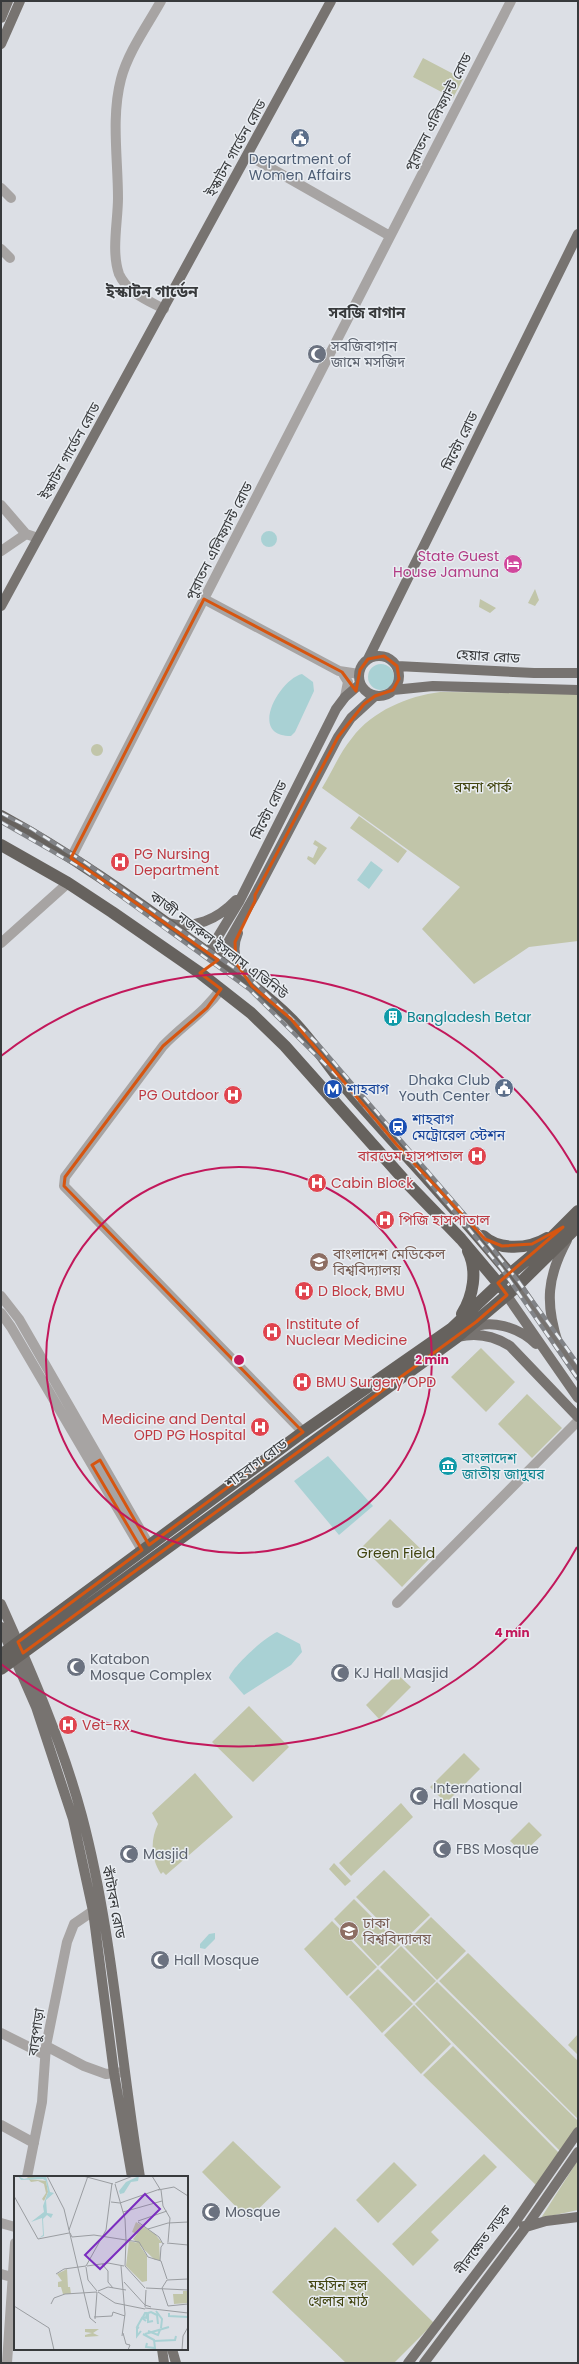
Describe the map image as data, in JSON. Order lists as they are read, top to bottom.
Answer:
{
  "streets": {
    "highway": ["কাজী নজরুল ইসলাম এভিনিউ", "শাহবাগ রোড"],
    "main road": [
      "ইস্কাটন গার্ডেন রোড",
      "মিন্টো রোড",
      "হেয়ার রোড",
      "কাঁটাবন রোড",
      "নীলক্ষেত সড়ক"
    ],
    "street": ["পুরাতন এলিফ্যান্ট রোড", "বাবুপাড়া"]
  },
  "crossings": [
    ["পুরাতন এলিফ্যান্ট রোড", "কাজী নজরুল ইসলাম এভিনিউ"],
    ["মিন্টো রোড", "হেয়ার রোড"],
    ["মিন্টো রোড", "কাজী নজরুল ইসলাম এভিনিউ"],
    ["কাজী নজরুল ইসলাম এভিনিউ", "শাহবাগ রোড"],
    ["শাহবাগ রোড", "কাঁটাবন রোড"],
    ["কাঁটাবন রোড", "বাবুপাড়া"]
  ],
  "districts": ["ইস্কাটন গার্ডেন", "সবজি বাগান"],
  "parks": ["রমনা পার্ক", "Green Field", "মহসিন হল খেলার মাঠ"],
  "places": {
    "public building": ["Department of Women Affairs", "Dhaka Club Youth Center"],
    "mosque": [
      "সবজিবাগান জামে মসজিদ",
      "Katabon Mosque Complex",
      "KJ Hall Masjid",
      "International Hall Mosque",
      "FBS Mosque",
      "Masjid",
      "Hall Mosque",
      "Mosque"
    ],
    "hotel": ["State Guest House Jamuna"],
    "hospital": [
      "PG Nursing Department",
      "PG Outdoor",
      "বারডেম হাসপাতাল",
      "Cabin Block",
      "পিজি হাসপাতাল",
      "D Block, BMU",
      "Institute of Nuclear Medicine",
      "BMU Surgery OPD",
      "Medicine and Dental OPD PG Hospital",
      "Vet-RX"
    ],
    "building": ["Bangladesh Betar"],
    "metro station": ["শাহবাগ"],
    "station": ["শাহবাগ মেট্রোরেল স্টেশন"],
    "school or university": ["বাংলাদেশ মেডিকেল বিশ্ববিদ্যালয়", "ঢাকা বিশ্ববিদ্যালয়"],
    "museum": ["বাংলাদেশ জাতীয় জাদুঘর"]
  },
  "rings": ["2 min", "4 min"]
}
